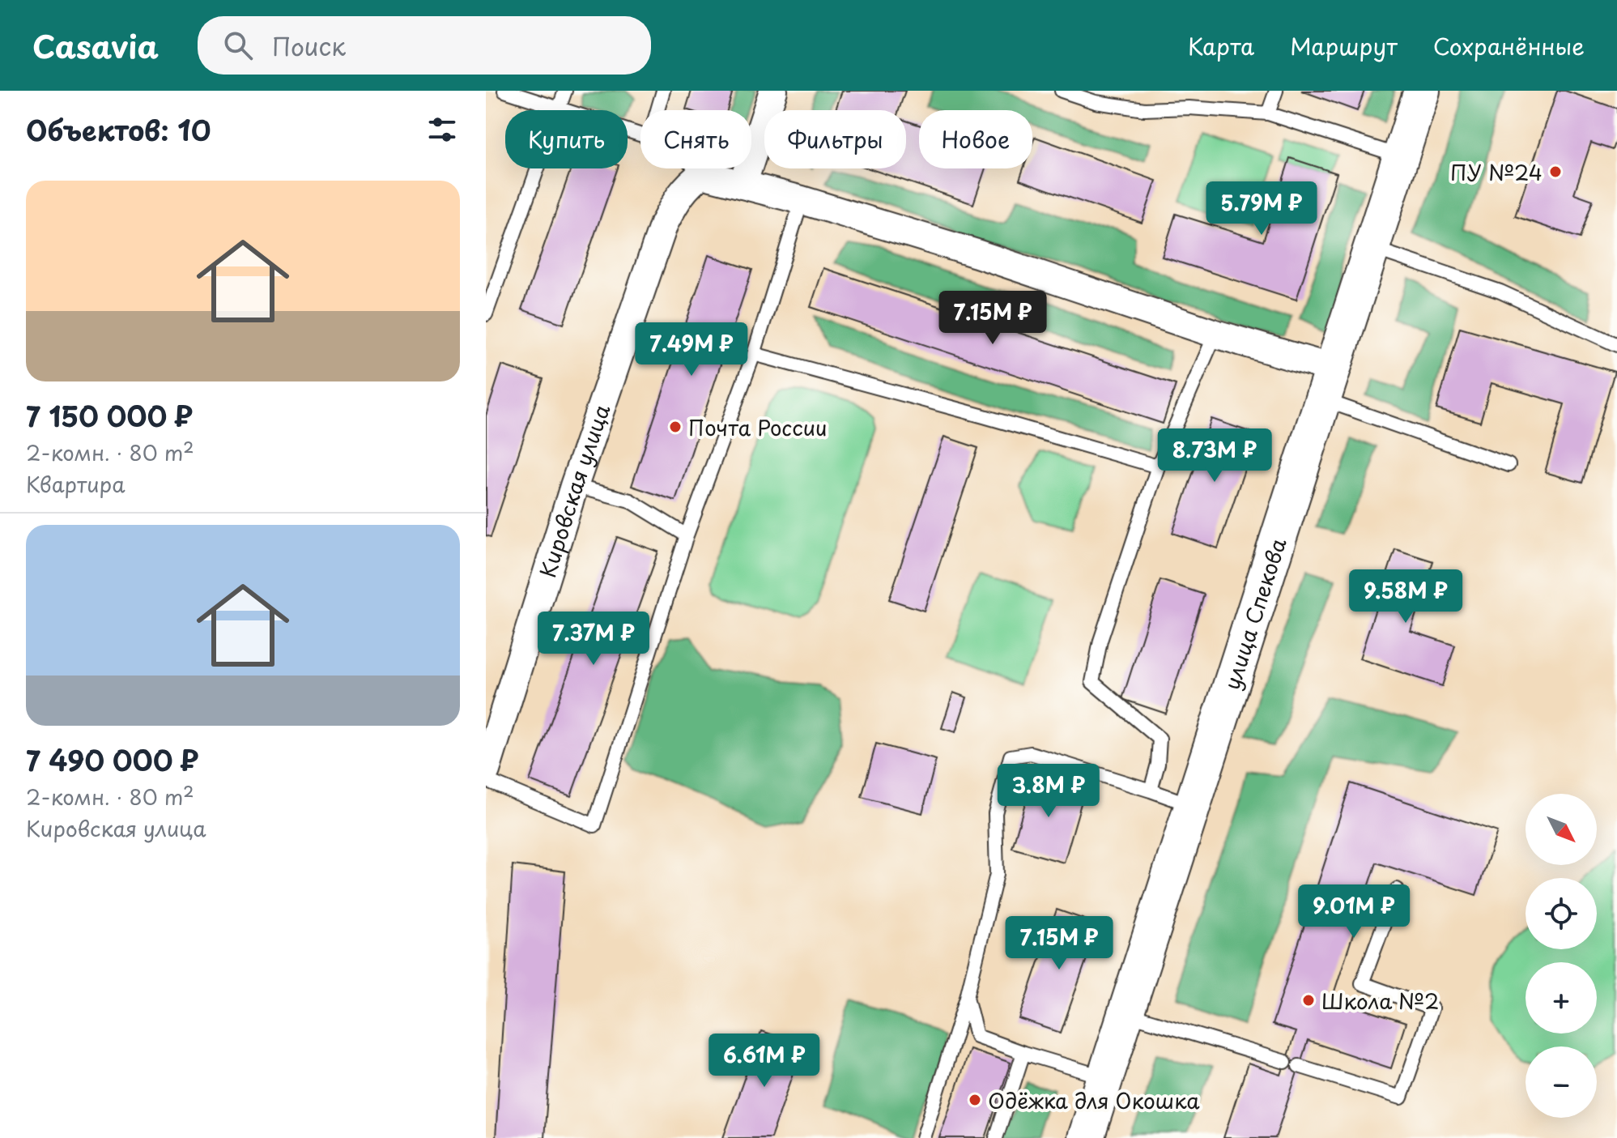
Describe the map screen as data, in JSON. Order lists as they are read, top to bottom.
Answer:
{
  "streets": {
    "main road": ["улица Спекова"],
    "street": ["Кировская улица"]
  },
  "places": [
    "ПУ №24",
    "Почта России",
    "Школа №2",
    "Одёжка для Окошка"
  ],
  "north": "bottom right",
  "page": {
    "header": "Casavia",
    "search": "Поиск",
    "nav": ["Карта", "Маршрут", "Сохранённые"],
    "heading": "Объектов: 10",
    "chip": [
      "Купить",
      "Снять",
      "Фильтры",
      "Новое"
    ],
    "list": [
      {
        "name": "7 150 000 ₽",
        "note": "2-комн. · 80 m² · Квартира"
      },
      {
        "name": "7 490 000 ₽",
        "note": "2-комн. · 80 m² · Кировская улица"
      }
    ],
    "price": [
      "5.79M ₽",
      "7.15M ₽",
      "7.49M ₽",
      "8.73M ₽",
      "9.58M ₽",
      "7.37M ₽",
      "3.8M ₽",
      "9.01M ₽",
      "7.15M ₽",
      "6.61M ₽"
    ],
    "map_buttons": ["+", "−"]
  }
}
